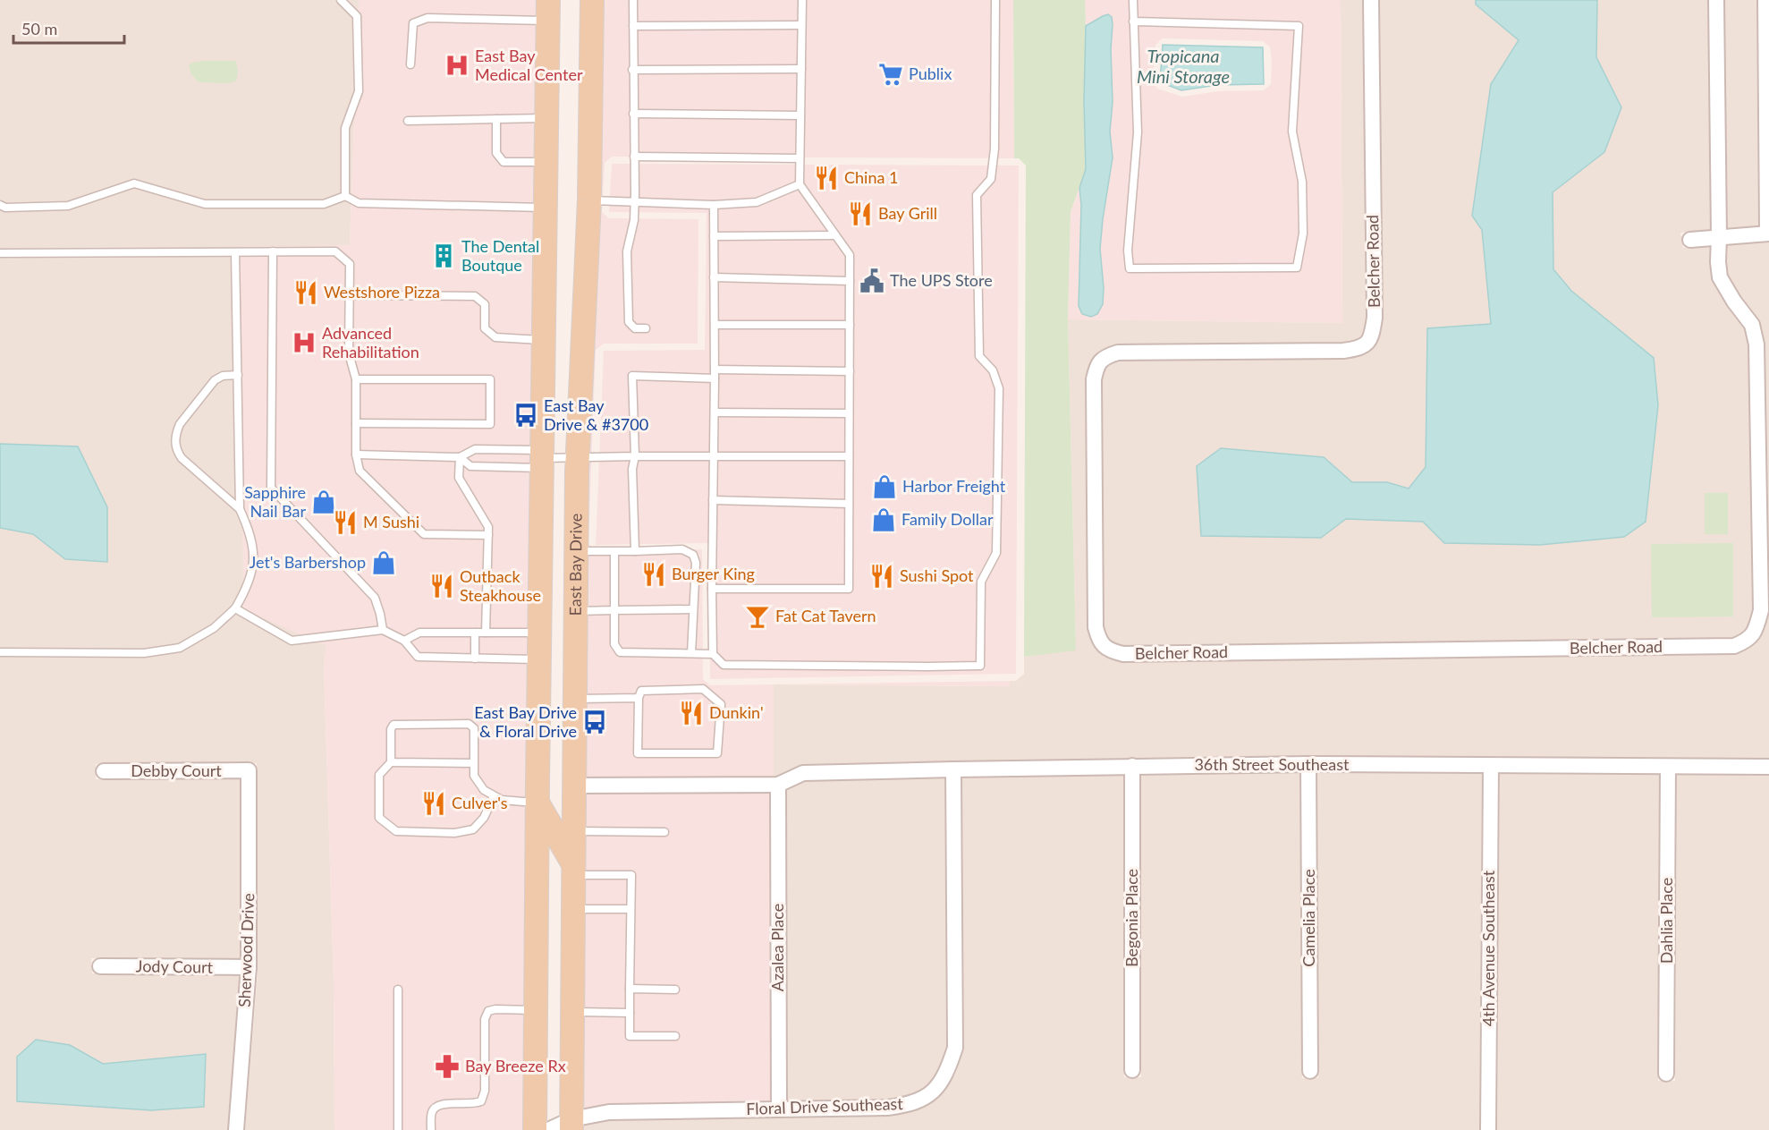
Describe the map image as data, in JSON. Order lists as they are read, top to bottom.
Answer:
{
  "streets": {
    "main road": ["East Bay Drive"],
    "street": [
      "Belcher Road",
      "36th Street Southeast",
      "Debby Court",
      "Begonia Place",
      "Camelia Place",
      "Dahlia Place",
      "Azalea Place",
      "4th Avenue Southeast",
      "Sherwood Drive",
      "Jody Court",
      "Floral Drive Southeast"
    ]
  },
  "crossings": [
    ["East Bay Drive", "Floral Drive Southeast"],
    ["36th Street Southeast", "Begonia Place"],
    ["36th Street Southeast", "Camelia Place"],
    ["36th Street Southeast", "Dahlia Place"],
    ["36th Street Southeast", "Azalea Place"],
    ["36th Street Southeast", "4th Avenue Southeast"],
    ["36th Street Southeast", "Floral Drive Southeast"],
    ["Debby Court", "Sherwood Drive"],
    ["Azalea Place", "Floral Drive Southeast"],
    ["Sherwood Drive", "Jody Court"]
  ],
  "water": ["Tropicana Mini Storage"],
  "places": {
    "hospital": ["East Bay Medical Center", "Advanced Rehabilitation"],
    "supermarket": ["Publix"],
    "restaurant": [
      "China 1",
      "Bay Grill",
      "Westshore Pizza",
      "M Sushi",
      "Burger King",
      "Sushi Spot",
      "Outback Steakhouse",
      "Dunkin'",
      "Culver's"
    ],
    "building": ["The Dental Boutque"],
    "public building": ["The UPS Store"],
    "bus stop": ["East Bay Drive & #3700", "East Bay Drive & Floral Drive"],
    "shop": [
      "Harbor Freight",
      "Sapphire Nail Bar",
      "Family Dollar",
      "Jet's Barbershop"
    ],
    "bar": ["Fat Cat Tavern"],
    "pharmacy": ["Bay Breeze Rx"]
  },
  "scale_bar": "50 m"
}
